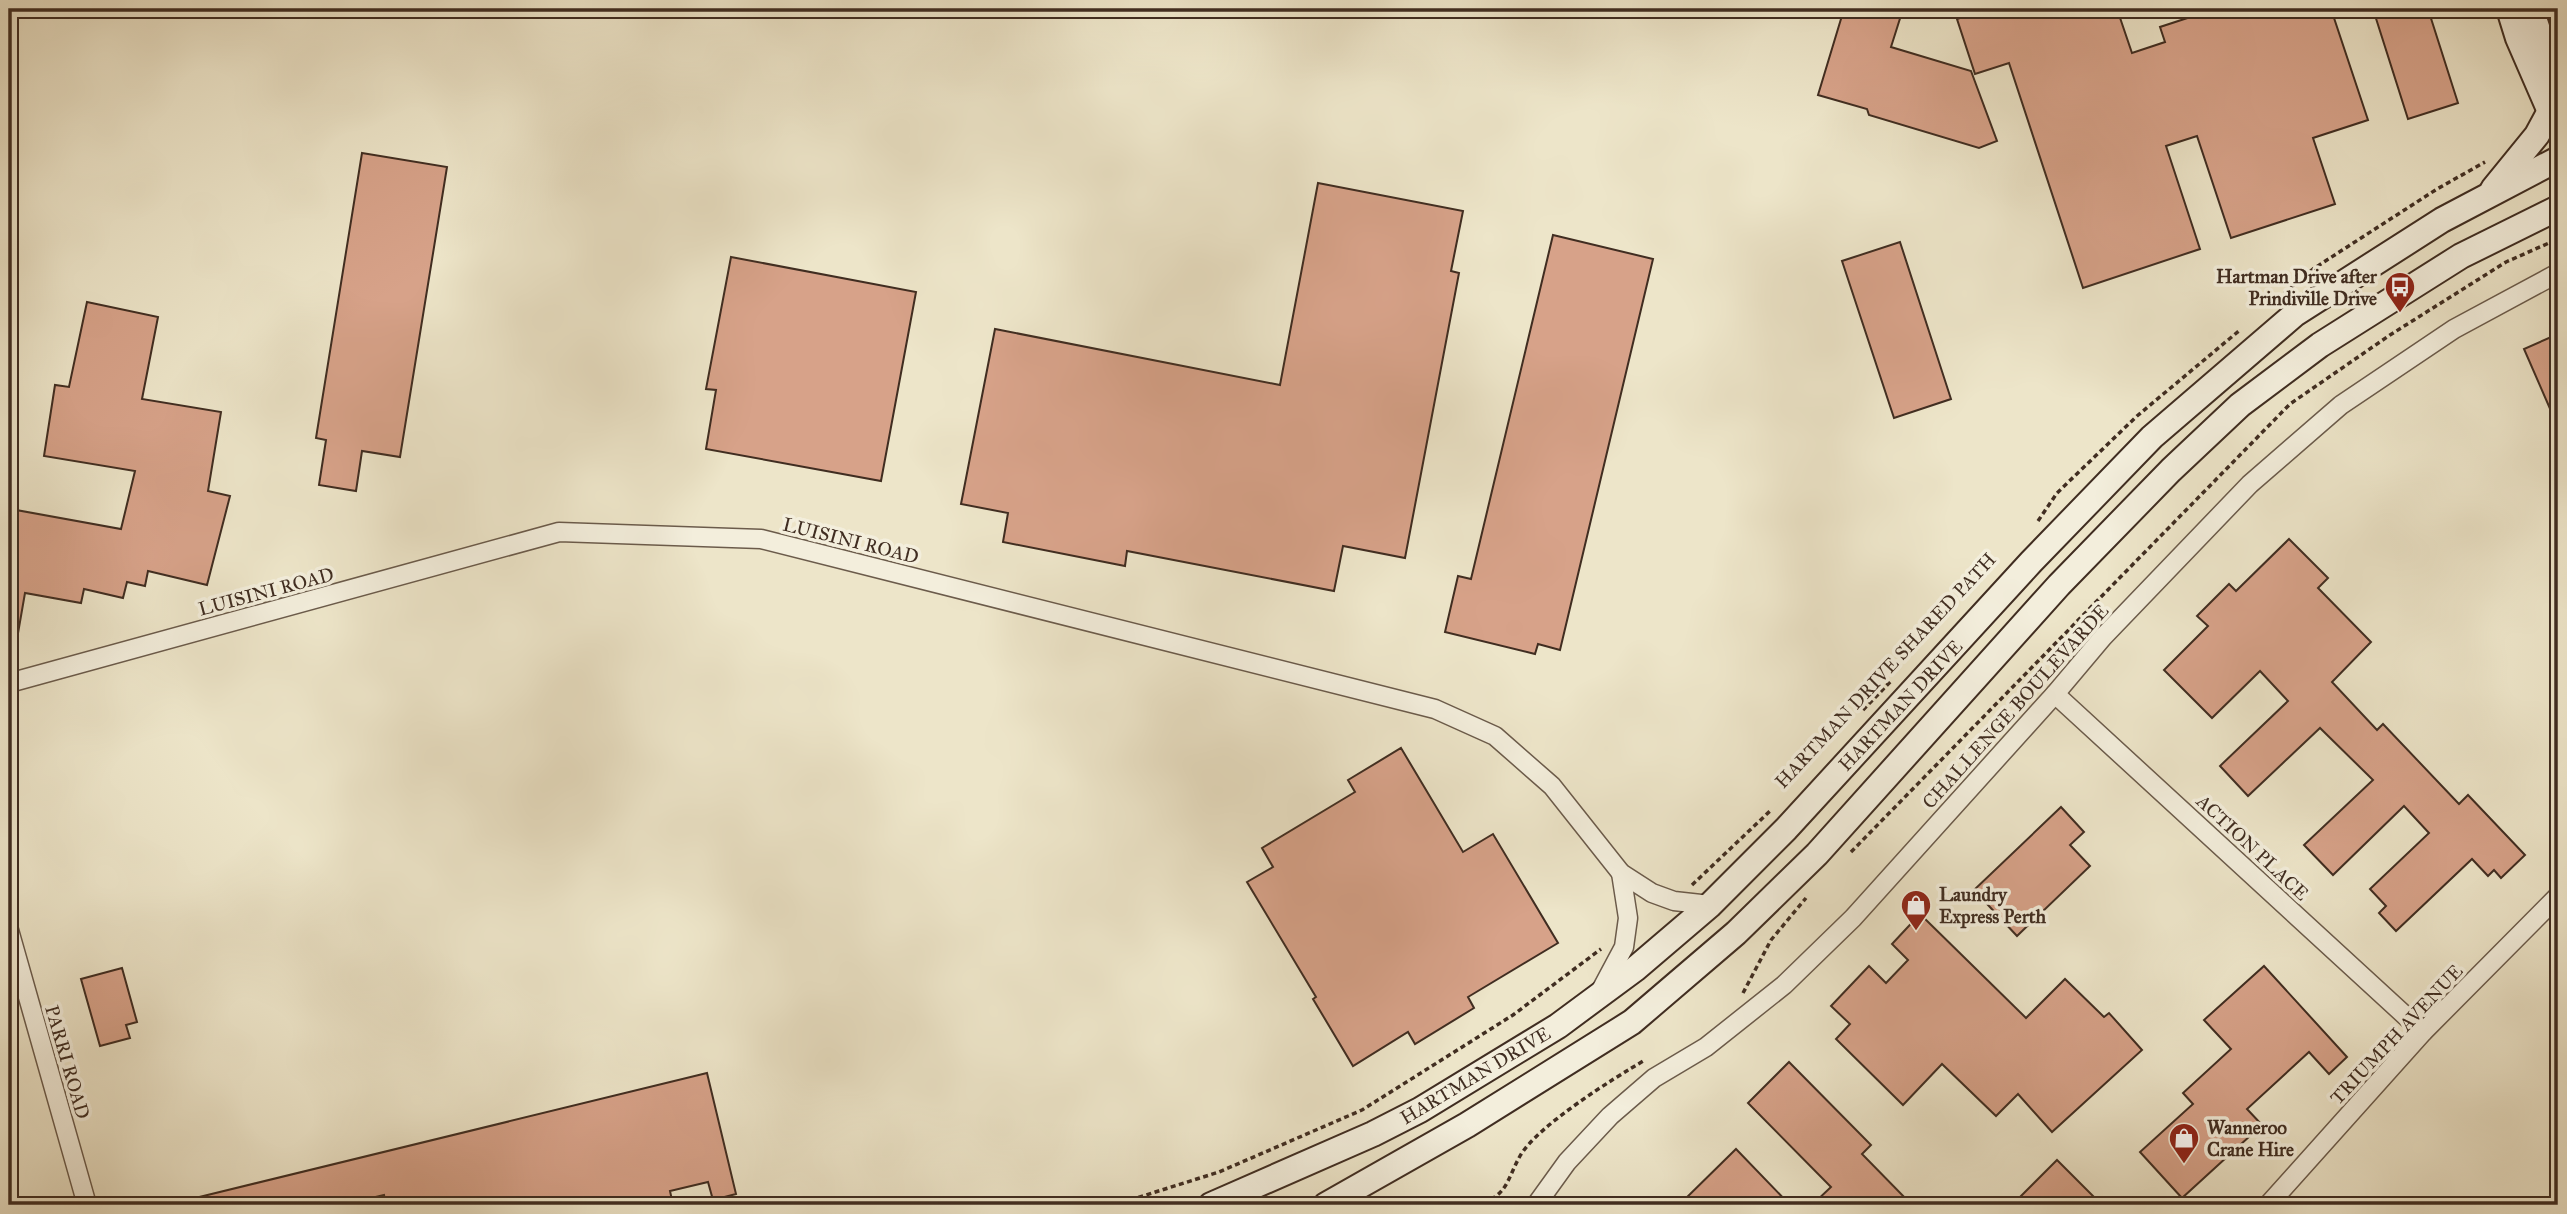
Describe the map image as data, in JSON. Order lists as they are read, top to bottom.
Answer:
{
  "streets": {
    "main road": ["HARTMAN DRIVE"],
    "street": [
      "LUISINI ROAD",
      "CHALLENGE BOULEVARDE",
      "ACTION PLACE",
      "TRIUMPH AVENUE",
      "PARRI ROAD"
    ],
    "path": ["HARTMAN DRIVE SHARED PATH"]
  },
  "crossings": [
    ["LUISINI ROAD", "HARTMAN DRIVE SHARED PATH"],
    ["LUISINI ROAD", "HARTMAN DRIVE"],
    ["CHALLENGE BOULEVARDE", "ACTION PLACE"],
    ["ACTION PLACE", "TRIUMPH AVENUE"]
  ],
  "places": {
    "bus stop": ["Hartman Drive after Prindiville Drive"],
    "shop": ["Laundry Express Perth", "Wanneroo Crane Hire"]
  }
}
